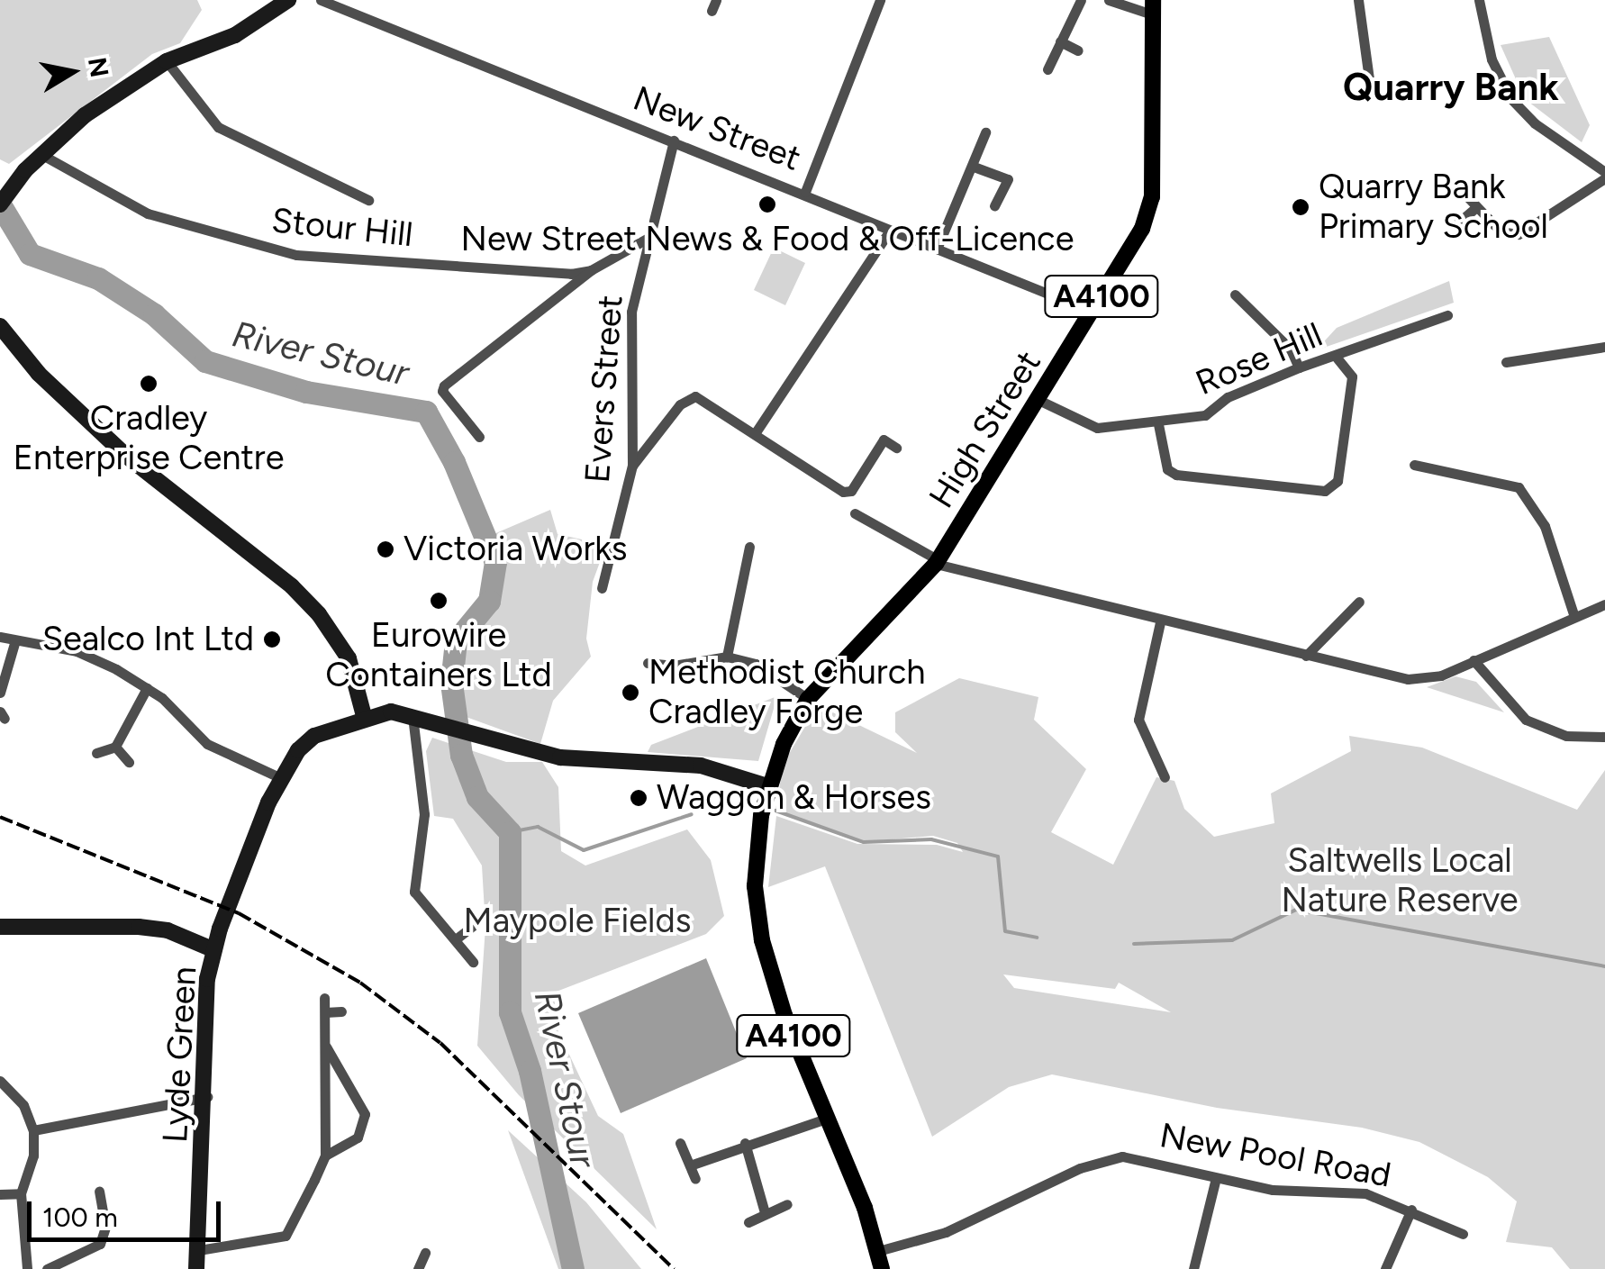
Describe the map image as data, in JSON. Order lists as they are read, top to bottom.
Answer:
{
  "streets": {
    "main road": ["A4100", "High Street"],
    "street": [
      "New Street",
      "Stour Hill",
      "Rose Hill",
      "Evers Street",
      "Lyde Green",
      "New Pool Road"
    ]
  },
  "crossings": [
    ["New Street", "Evers Street"],
    ["New Street", "High Street"],
    ["A4100", "High Street"],
    ["A4100", "New Pool Road"],
    ["Rose Hill", "High Street"]
  ],
  "districts": ["Quarry Bank"],
  "water": ["River Stour"],
  "parks": ["Saltwells Local Nature Reserve", "Maypole Fields"],
  "places": [
    "New Street News & Food & Off-Licence",
    "Quarry Bank Primary School",
    "Cradley Enterprise Centre",
    "Victoria Works",
    "Eurowire Containers Ltd",
    "Sealco Int Ltd",
    "Methodist Church Cradley Forge",
    "Waggon & Horses"
  ],
  "scale_bar": "100 m",
  "north": "right"
}
